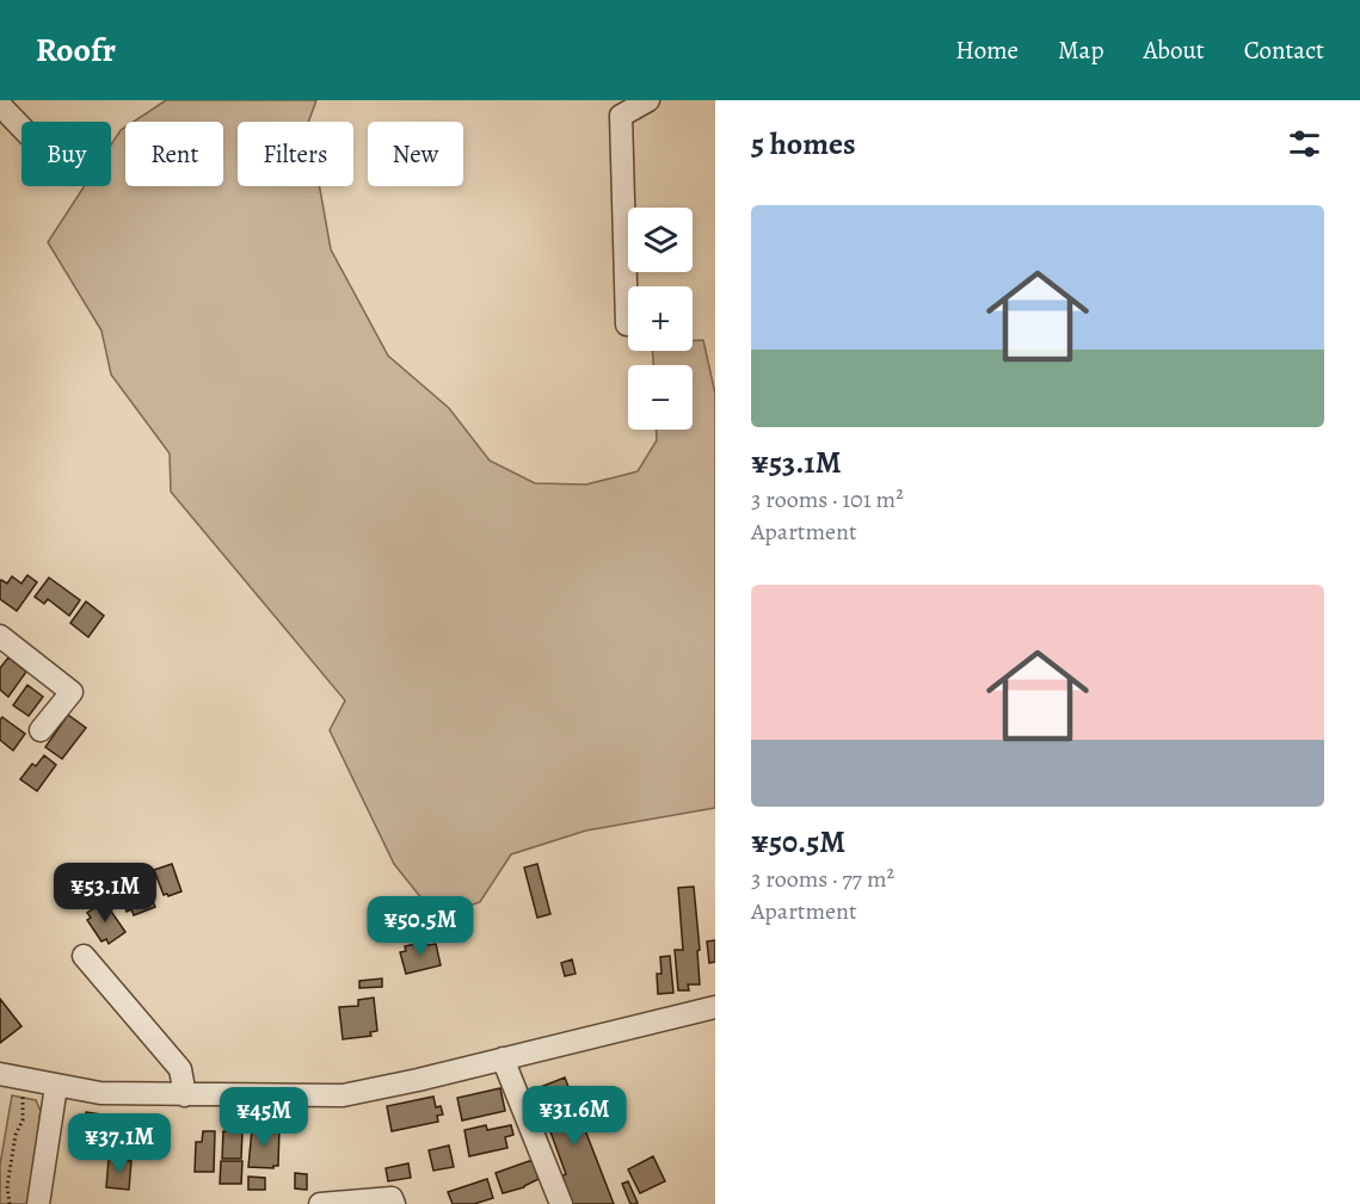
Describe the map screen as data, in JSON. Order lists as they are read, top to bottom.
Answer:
{
  "page": {
    "header": "Roofr",
    "nav": [
      "Home",
      "Map",
      "About",
      "Contact"
    ],
    "heading": "5 homes",
    "chip": [
      "Buy",
      "Rent",
      "Filters",
      "New"
    ],
    "list": [
      {
        "name": "¥53.1M",
        "note": "3 rooms · 101 m² · Apartment"
      },
      {
        "name": "¥50.5M",
        "note": "3 rooms · 77 m² · Apartment"
      }
    ],
    "map_buttons": ["+", "−"],
    "price": [
      "¥53.1M",
      "¥50.5M",
      "¥31.6M",
      "¥45M",
      "¥37.1M"
    ]
  }
}
